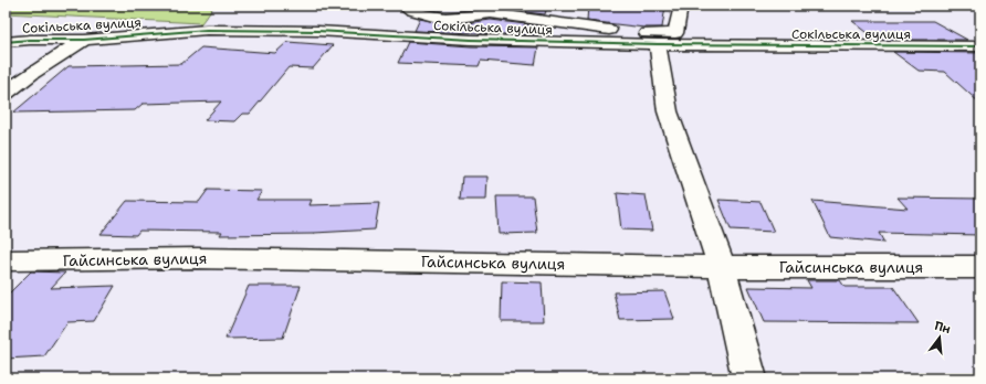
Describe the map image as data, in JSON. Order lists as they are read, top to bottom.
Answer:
{
  "streets": {
    "street": ["Сокільська вулиця", "Гайсинська вулиця"]
  },
  "north": "top"
}
